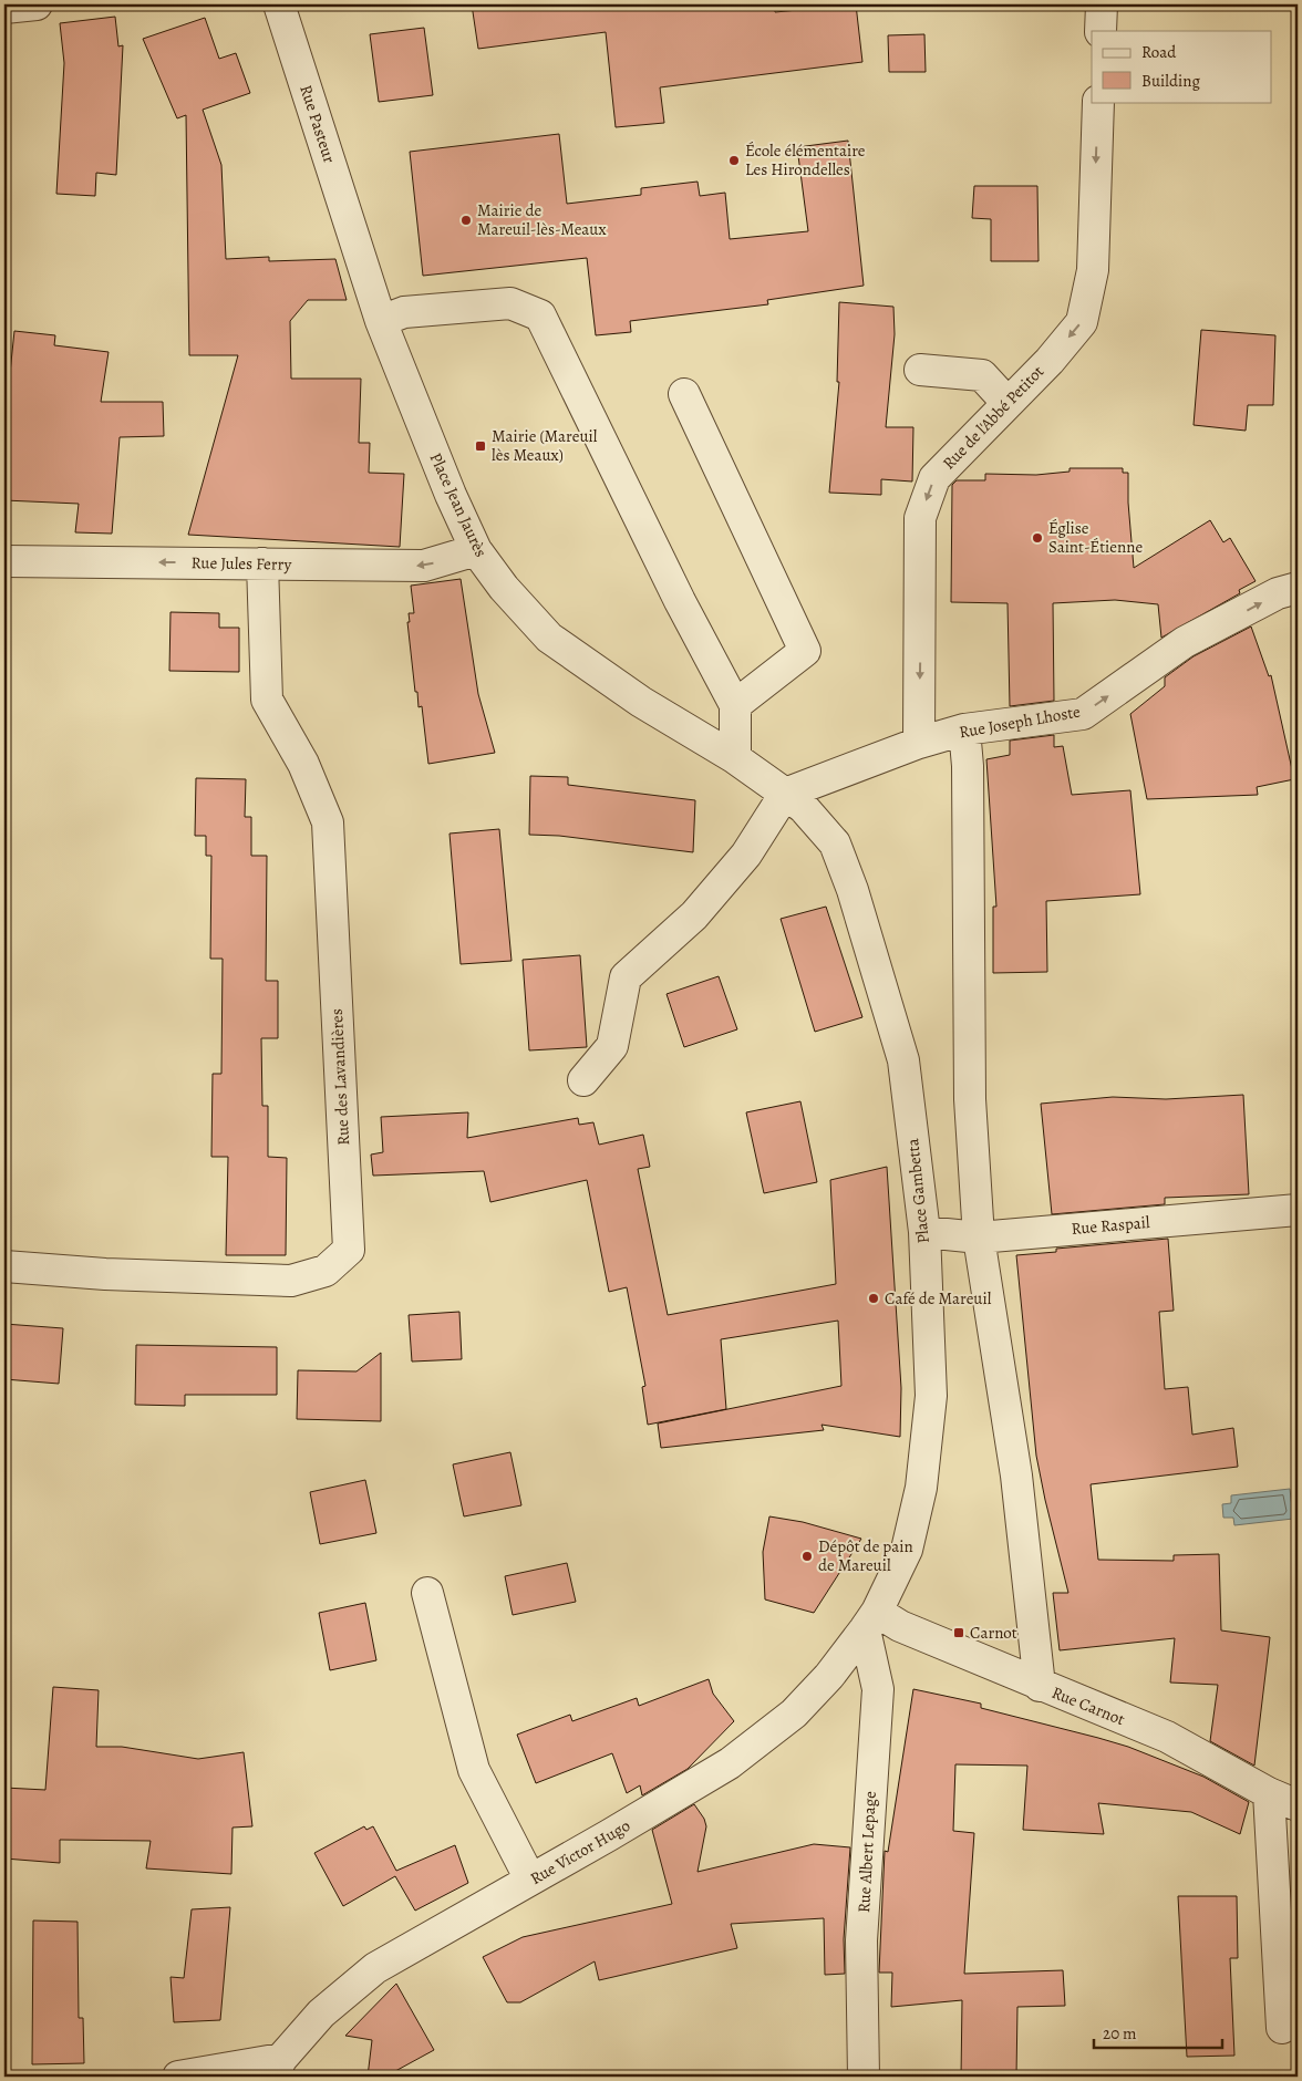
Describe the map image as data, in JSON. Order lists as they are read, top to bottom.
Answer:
{
  "streets": {
    "street": [
      "Rue Pasteur",
      "Rue de l'Abbé Petitot",
      "Place Jean Jaurès",
      "Rue Jules Ferry",
      "Rue Joseph Lhoste",
      "Rue des Lavandières",
      "Place Gambetta",
      "Rue Raspail",
      "Rue Carnot",
      "Rue Victor Hugo",
      "Rue Albert Lepage"
    ]
  },
  "crossings": [
    ["Rue Pasteur", "Place Jean Jaurès"],
    ["Rue de l'Abbé Petitot", "Rue Joseph Lhoste"],
    ["Place Jean Jaurès", "Rue Jules Ferry"],
    ["Place Jean Jaurès", "Rue Joseph Lhoste"],
    ["Place Jean Jaurès", "Place Gambetta"],
    ["Rue Jules Ferry", "Rue des Lavandières"],
    ["Rue Joseph Lhoste", "Place Gambetta"],
    ["Place Gambetta", "Rue Raspail"],
    ["Place Gambetta", "Rue Carnot"],
    ["Place Gambetta", "Rue Victor Hugo"],
    ["Place Gambetta", "Rue Albert Lepage"],
    ["Rue Carnot", "Rue Victor Hugo"],
    ["Rue Carnot", "Rue Albert Lepage"],
    ["Rue Victor Hugo", "Rue Albert Lepage"]
  ],
  "one_way": ["Rue de l'Abbé Petitot", "Rue Jules Ferry", "Rue Joseph Lhoste"],
  "places": {
    "other": [
      "École élémentaire Les Hirondelles",
      "Mairie de Mareuil-lès-Meaux",
      "Église Saint-Étienne",
      "Café de Mareuil",
      "Dépôt de pain de Mareuil"
    ],
    "transit": ["Mairie (Mareuil lès Meaux)", "Carnot"]
  },
  "legend": ["Road", "Building"],
  "scale_bar": "20 m"
}
